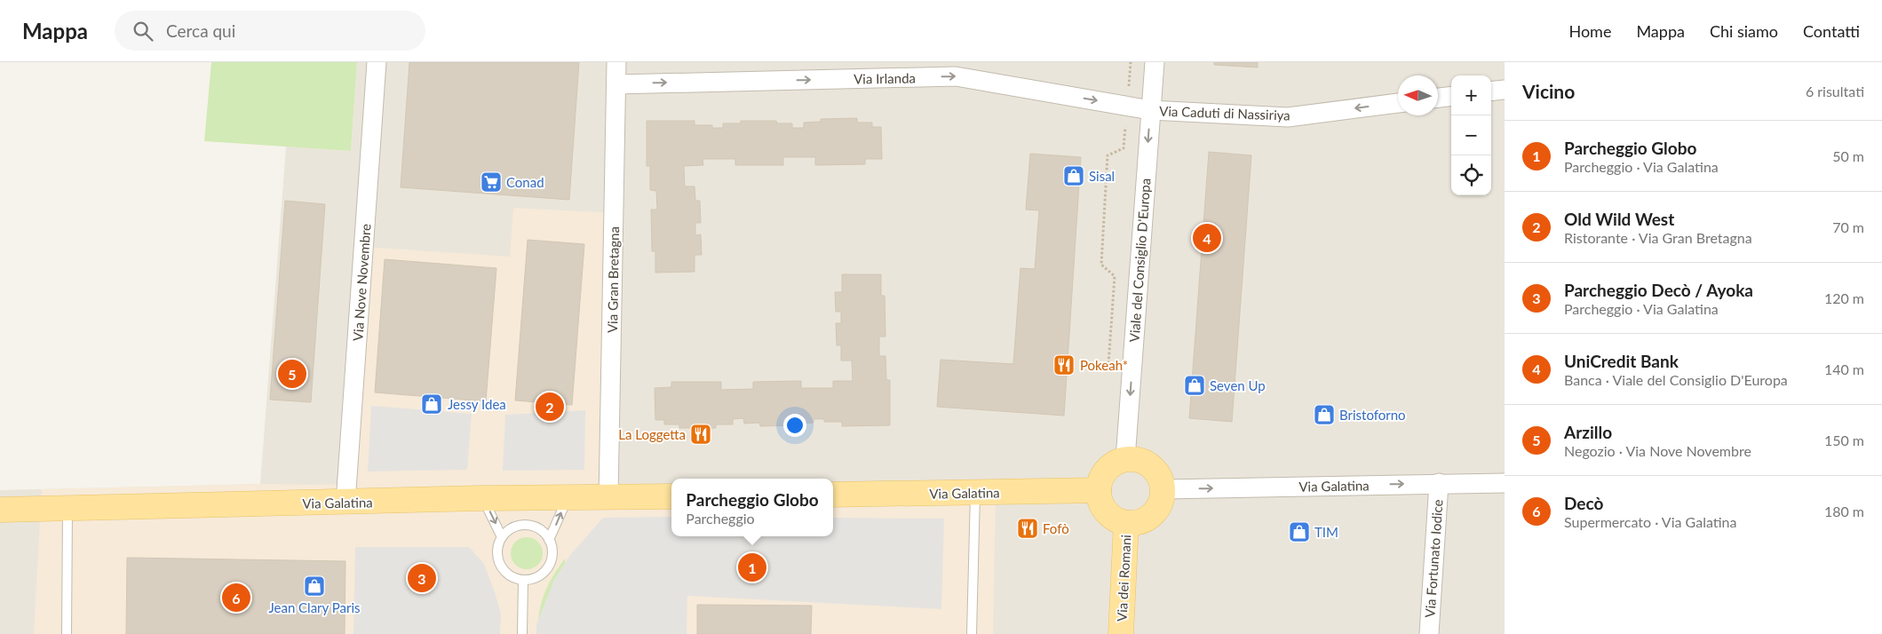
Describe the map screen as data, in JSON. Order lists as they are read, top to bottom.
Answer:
{
  "streets": {
    "main road": ["Via Galatina", "Via dei Romani"],
    "street": [
      "Via Irlanda",
      "Via Caduti di Nassiriya",
      "Viale del Consiglio D'Europa",
      "Via Gran Bretagna",
      "Via Nove Novembre",
      "Via Fortunato Iodice"
    ]
  },
  "crossings": [
    ["Via Irlanda", "Via Caduti di Nassiriya"],
    ["Via Irlanda", "Viale del Consiglio D'Europa"],
    ["Via Irlanda", "Via Gran Bretagna"],
    ["Via Caduti di Nassiriya", "Viale del Consiglio D'Europa"],
    ["Viale del Consiglio D'Europa", "Via Galatina"],
    ["Viale del Consiglio D'Europa", "Via dei Romani"],
    ["Via Gran Bretagna", "Via Galatina"],
    ["Via Nove Novembre", "Via Galatina"],
    ["Via Galatina", "Via Fortunato Iodice"],
    ["Via Galatina", "Via dei Romani"]
  ],
  "one_way": ["Via Irlanda", "Via Caduti di Nassiriya", "Viale del Consiglio D'Europa"],
  "places": {
    "shop": [
      "Sisal",
      "Seven Up",
      "Jessy Idea",
      "Bristoforno",
      "TIM",
      "Jean Clary Paris"
    ],
    "supermarket": ["Conad"],
    "restaurant": ["Pokeah*", "La Loggetta", "Fofò"]
  },
  "north": "left",
  "page": {
    "header": "Mappa",
    "search": "Cerca qui",
    "nav": [
      "Home",
      "Mappa",
      "Chi siamo",
      "Contatti"
    ],
    "heading": ["Vicino", "6 risultati"],
    "map_buttons": ["+", "−"],
    "list": [
      {
        "mark": "1",
        "name": "Parcheggio Globo",
        "note": "Parcheggio · Via Galatina",
        "value": "50 m"
      },
      {
        "mark": "2",
        "name": "Old Wild West",
        "note": "Ristorante · Via Gran Bretagna",
        "value": "70 m"
      },
      {
        "mark": "3",
        "name": "Parcheggio Decò / Ayoka",
        "note": "Parcheggio · Via Galatina",
        "value": "120 m"
      },
      {
        "mark": "4",
        "name": "UniCredit Bank",
        "note": "Banca · Viale del Consiglio D'Europa",
        "value": "140 m"
      },
      {
        "mark": "5",
        "name": "Arzillo",
        "note": "Negozio · Via Nove Novembre",
        "value": "150 m"
      },
      {
        "mark": "6",
        "name": "Decò",
        "note": "Supermercato · Via Galatina",
        "value": "180 m"
      }
    ],
    "pins": [
      "4",
      "5",
      "2",
      "1",
      "3",
      "6"
    ],
    "popup": ["Parcheggio Globo", "Parcheggio"]
  }
}
